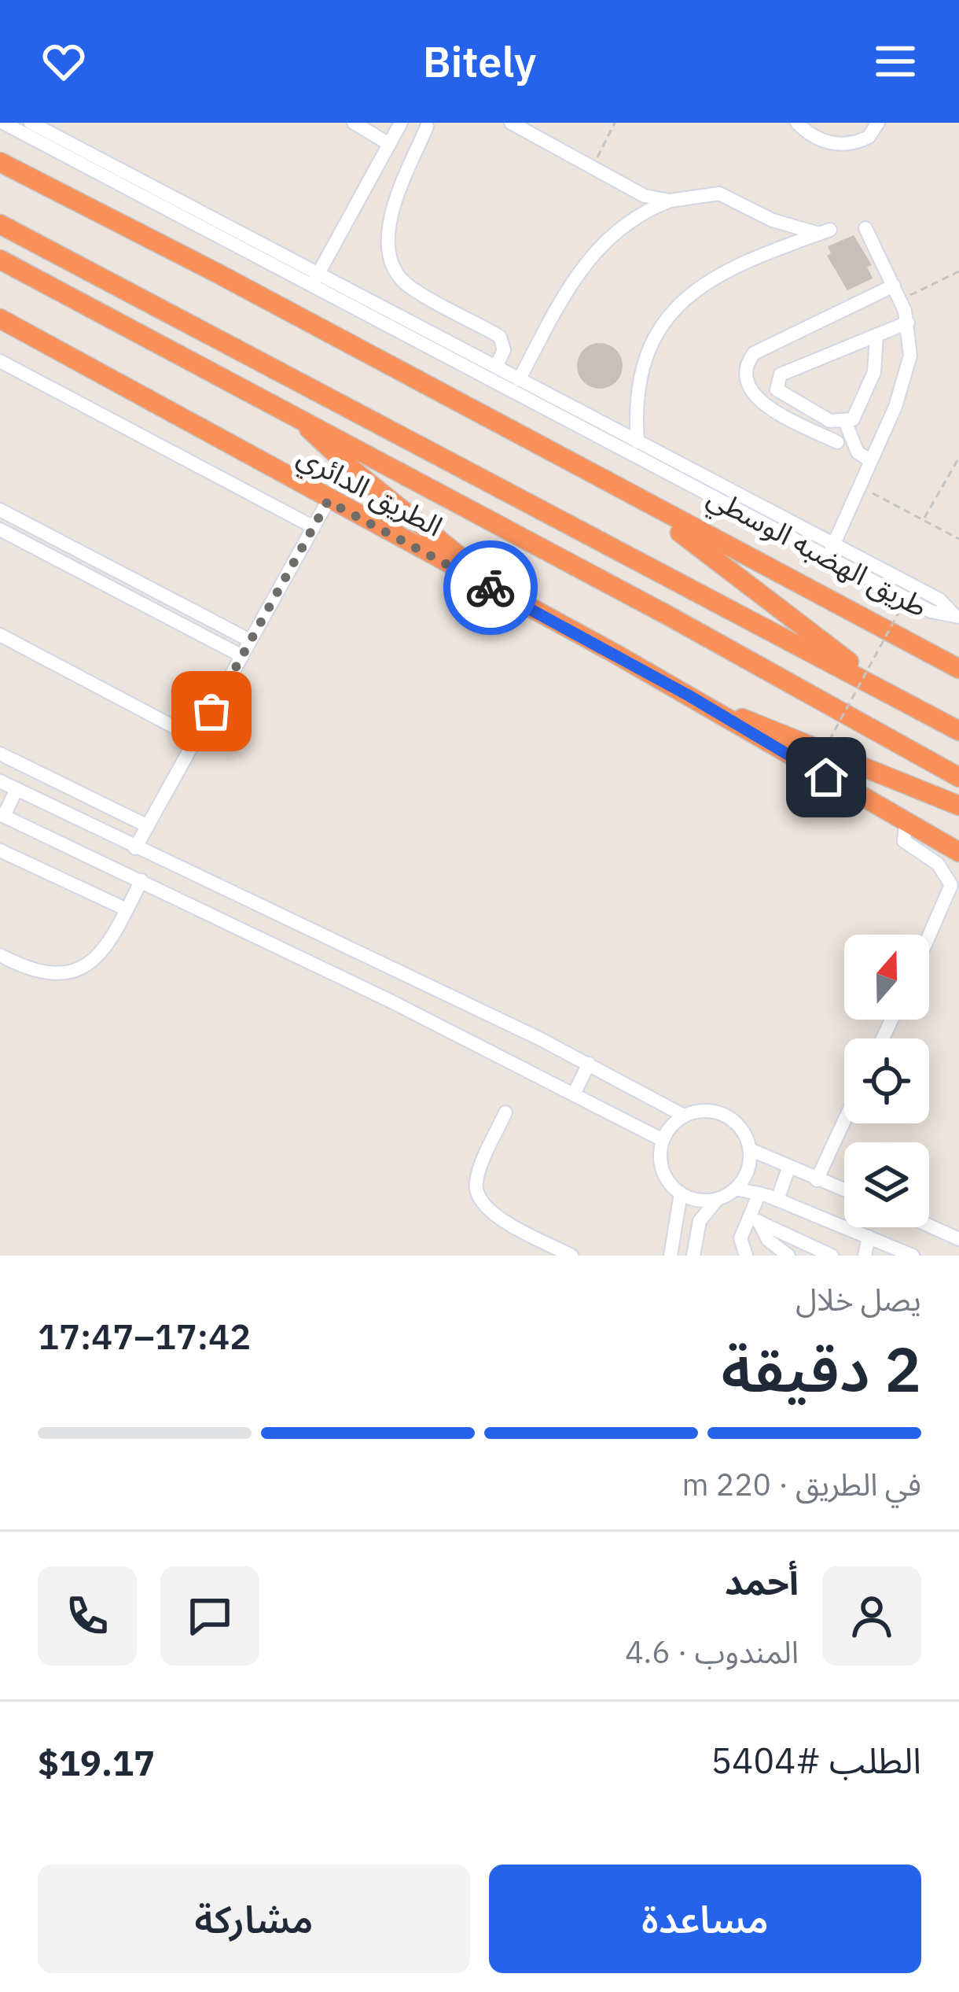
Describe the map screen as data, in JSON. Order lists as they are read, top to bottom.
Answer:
{
  "streets": {
    "highway": ["الطريق الدائري"],
    "street": ["طريق الهضبه الوسطي"]
  },
  "north": "top",
  "page": {
    "header": "Bitely",
    "heading": ["2 دقيقة", "يصل خلال", "17:42–17:47"],
    "panel": [
      "أحمد",
      "المندوب · 4.6",
      "الطلب #5404",
      "$19.17"
    ],
    "bar": "في الطريق · 220 m",
    "buttons": ["مساعدة", "مشاركة"]
  }
}
